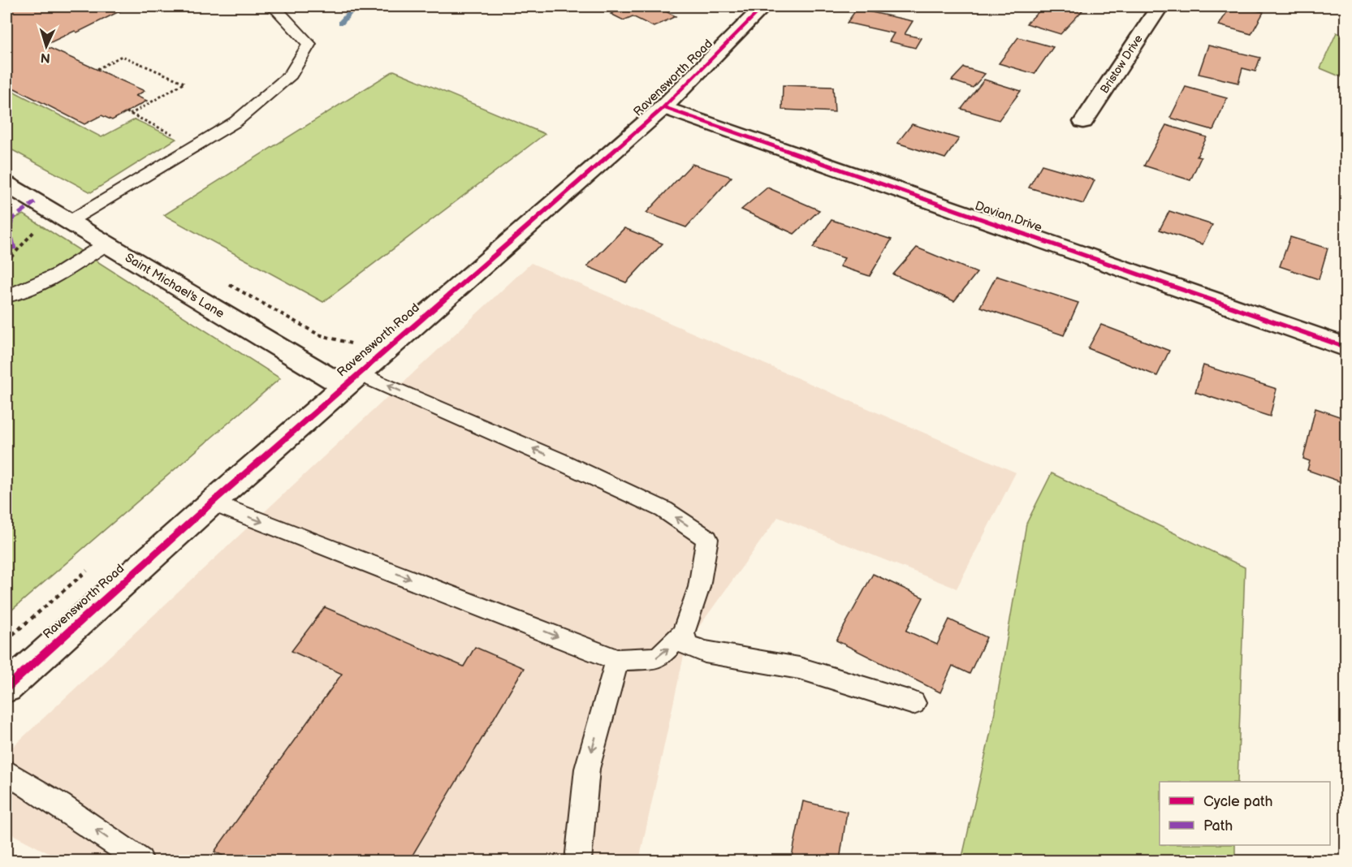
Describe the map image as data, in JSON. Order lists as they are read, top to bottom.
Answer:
{
  "streets": {
    "street": [
      "Bristow Drive",
      "Ravensworth Road",
      "Davian Drive",
      "Saint Michael's Lane"
    ]
  },
  "crossings": [
    ["Ravensworth Road", "Davian Drive"],
    ["Ravensworth Road", "Saint Michael's Lane"]
  ],
  "legend": ["Cycle path", "Path"],
  "north": "bottom"
}
